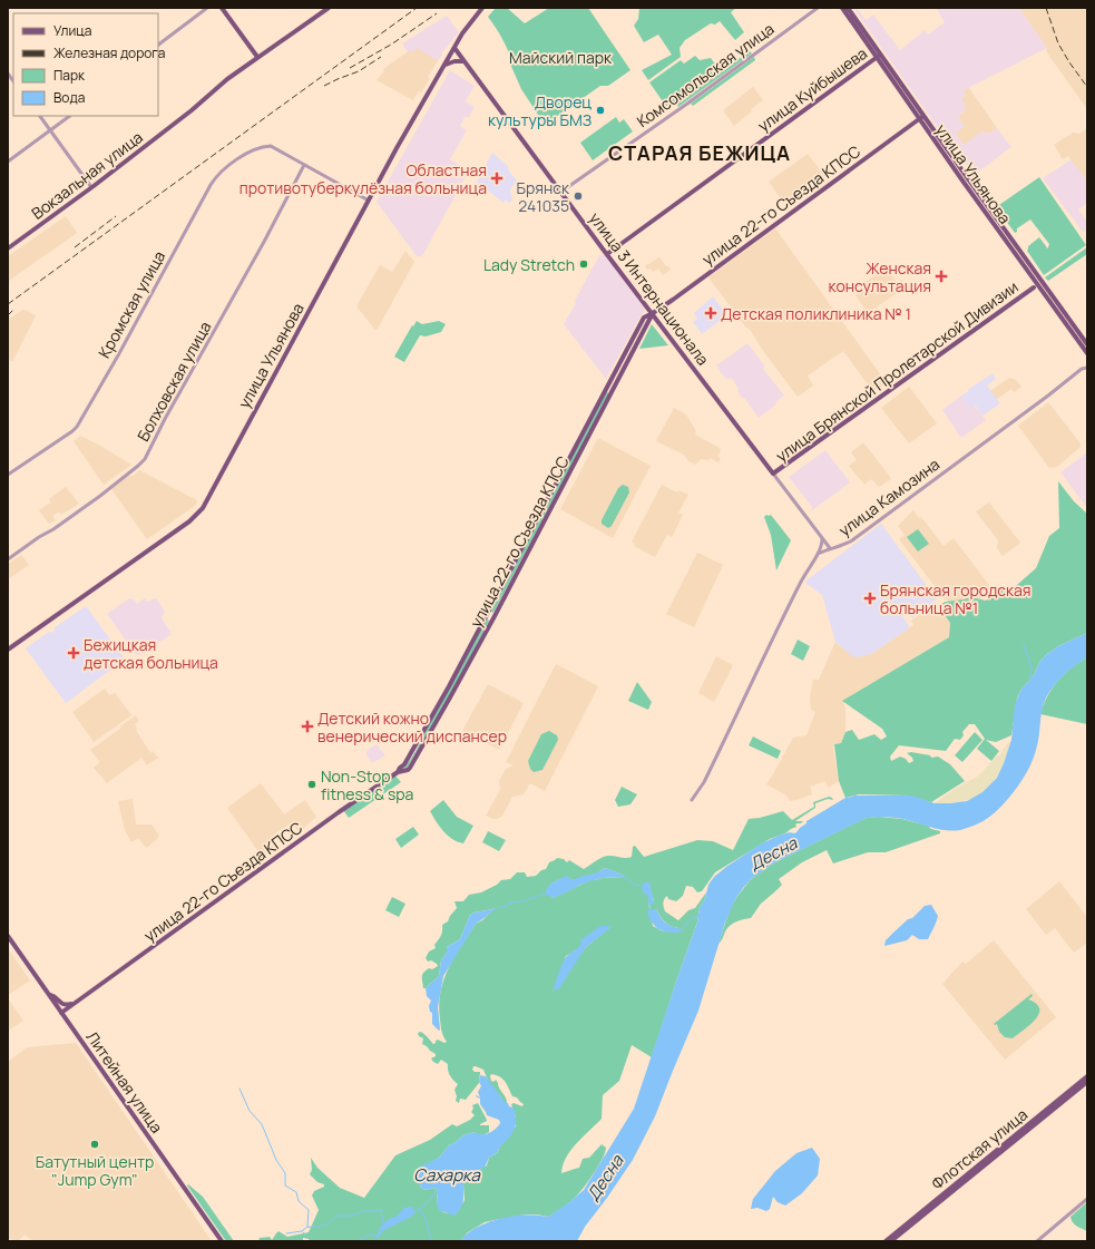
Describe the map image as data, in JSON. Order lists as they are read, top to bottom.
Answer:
{
  "streets": {
    "main road": [
      "улица Куйбышева",
      "улица Ульянова",
      "Вокзальная улица",
      "улица 22-го Съезда КПСС",
      "улица 3 Интернационала",
      "улица Брянской Пролетарской Дивизии",
      "Литейная улица",
      "Флотская улица"
    ],
    "street": [
      "Комсомольская улица",
      "Кромская улица",
      "Болховская улица",
      "улица Камозина"
    ]
  },
  "crossings": [
    ["Комсомольская улица", "улица 3 Интернационала"],
    ["улица Куйбышева", "улица Ульянова"],
    ["улица Куйбышева", "улица 3 Интернационала"],
    ["улица Ульянова", "улица 22-го Съезда КПСС"],
    ["улица Ульянова", "улица 3 Интернационала"],
    ["улица 22-го Съезда КПСС", "улица 3 Интернационала"],
    ["улица 22-го Съезда КПСС", "Литейная улица"],
    ["улица 3 Интернационала", "улица Брянской Пролетарской Дивизии"],
    ["улица 3 Интернационала", "улица Камозина"],
    ["Кромская улица", "Болховская улица"]
  ],
  "districts": ["CТАРАЯ БЕЖИЦА"],
  "water": ["Десна", "Сахарка"],
  "parks": ["Майский парк"],
  "places": {
    "other": [
      "Дворец культуры БМЗ",
      "Брянск 241035",
      "Lady Stretch",
      "Non-Stop fitness & spa",
      "Батутный центр \"Jump Gym\""
    ],
    "health": [
      "Областная противотуберкулёзная больница",
      "Женская консультация",
      "Детская поликлиника № 1",
      "Брянская городская больница №1",
      "Бежицкая детская больница",
      "Детский кожно венерический диспансер"
    ]
  },
  "legend": [
    "Улица",
    "Железная дорога",
    "Парк",
    "Вода"
  ]
}
